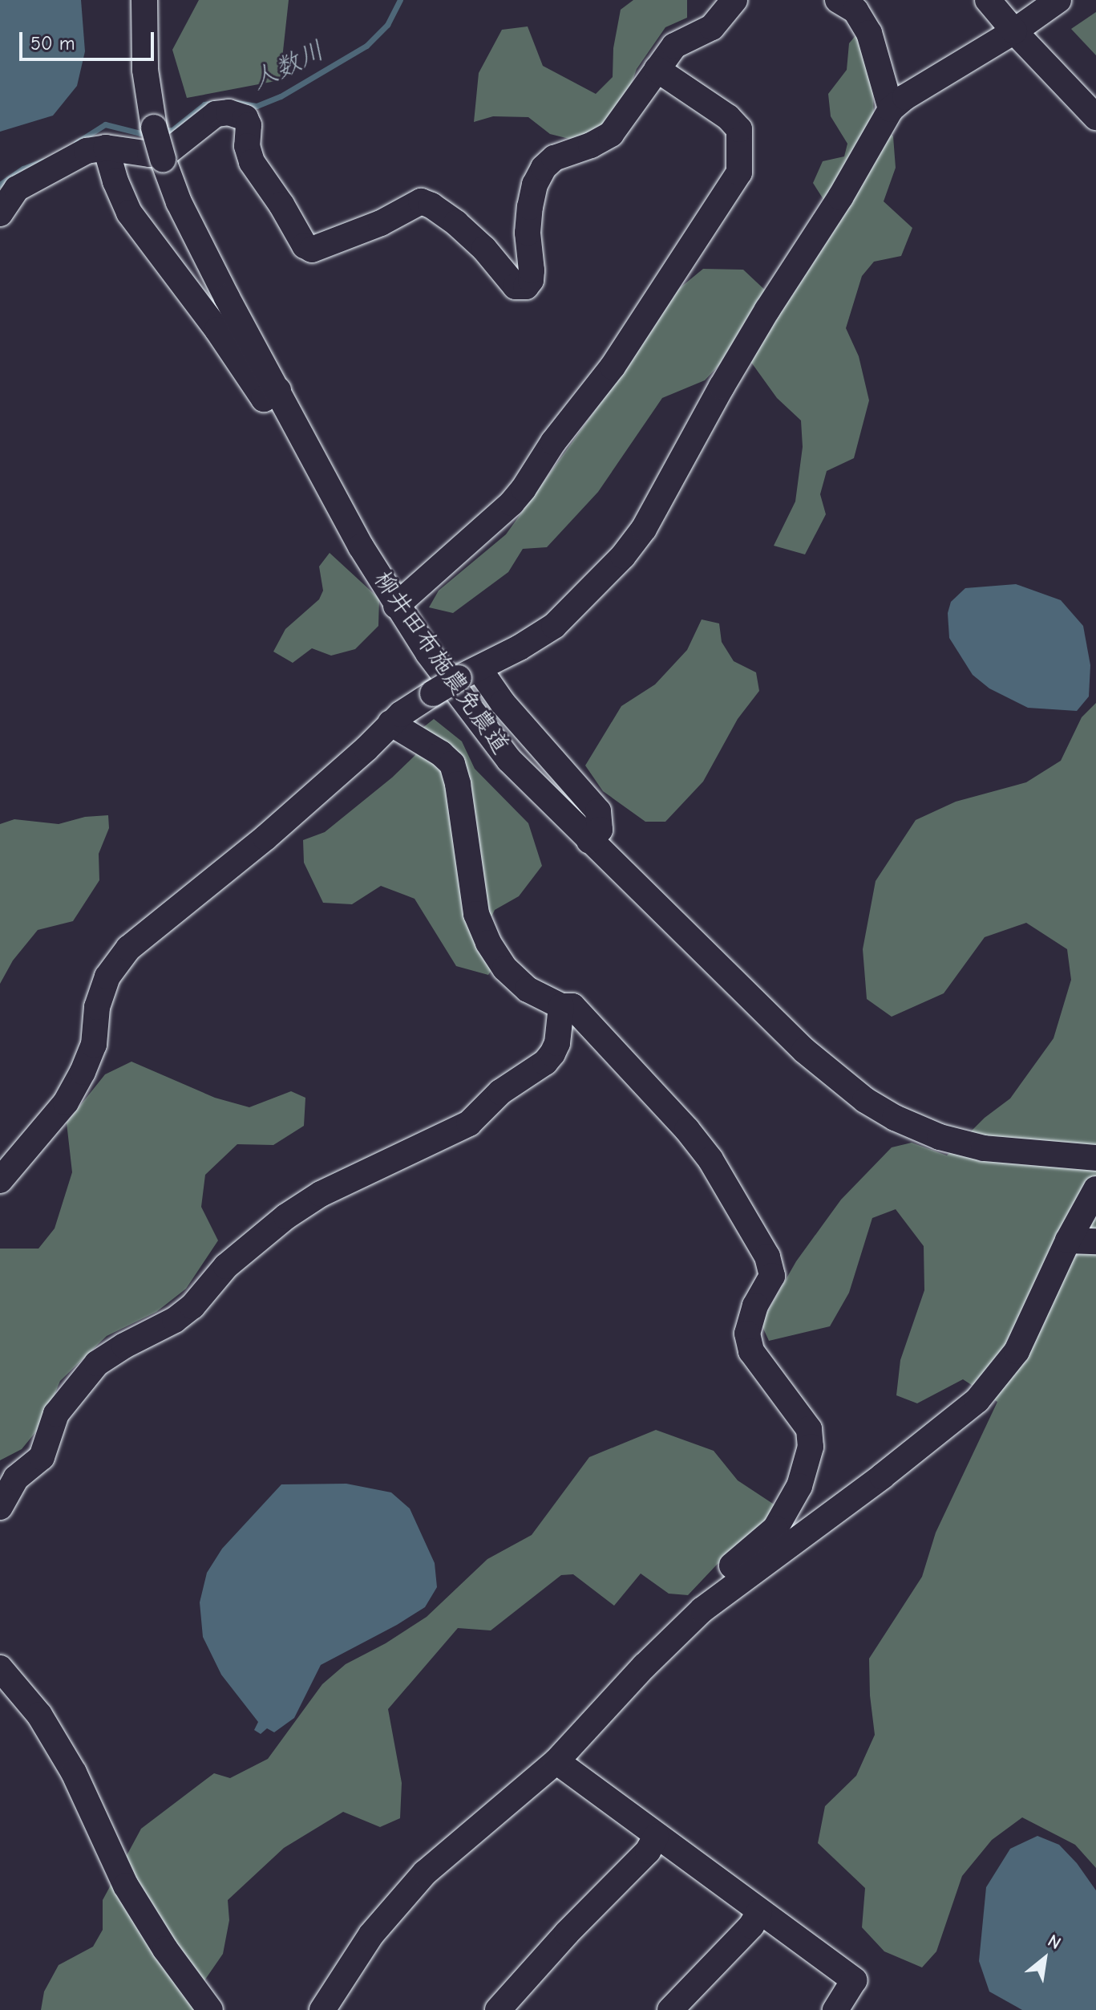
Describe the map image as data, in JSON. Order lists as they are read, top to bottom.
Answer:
{
  "streets": {
    "street": ["柳井田布施農免農道"]
  },
  "water": ["人数川"],
  "scale_bar": "50 m",
  "north": "top right"
}
